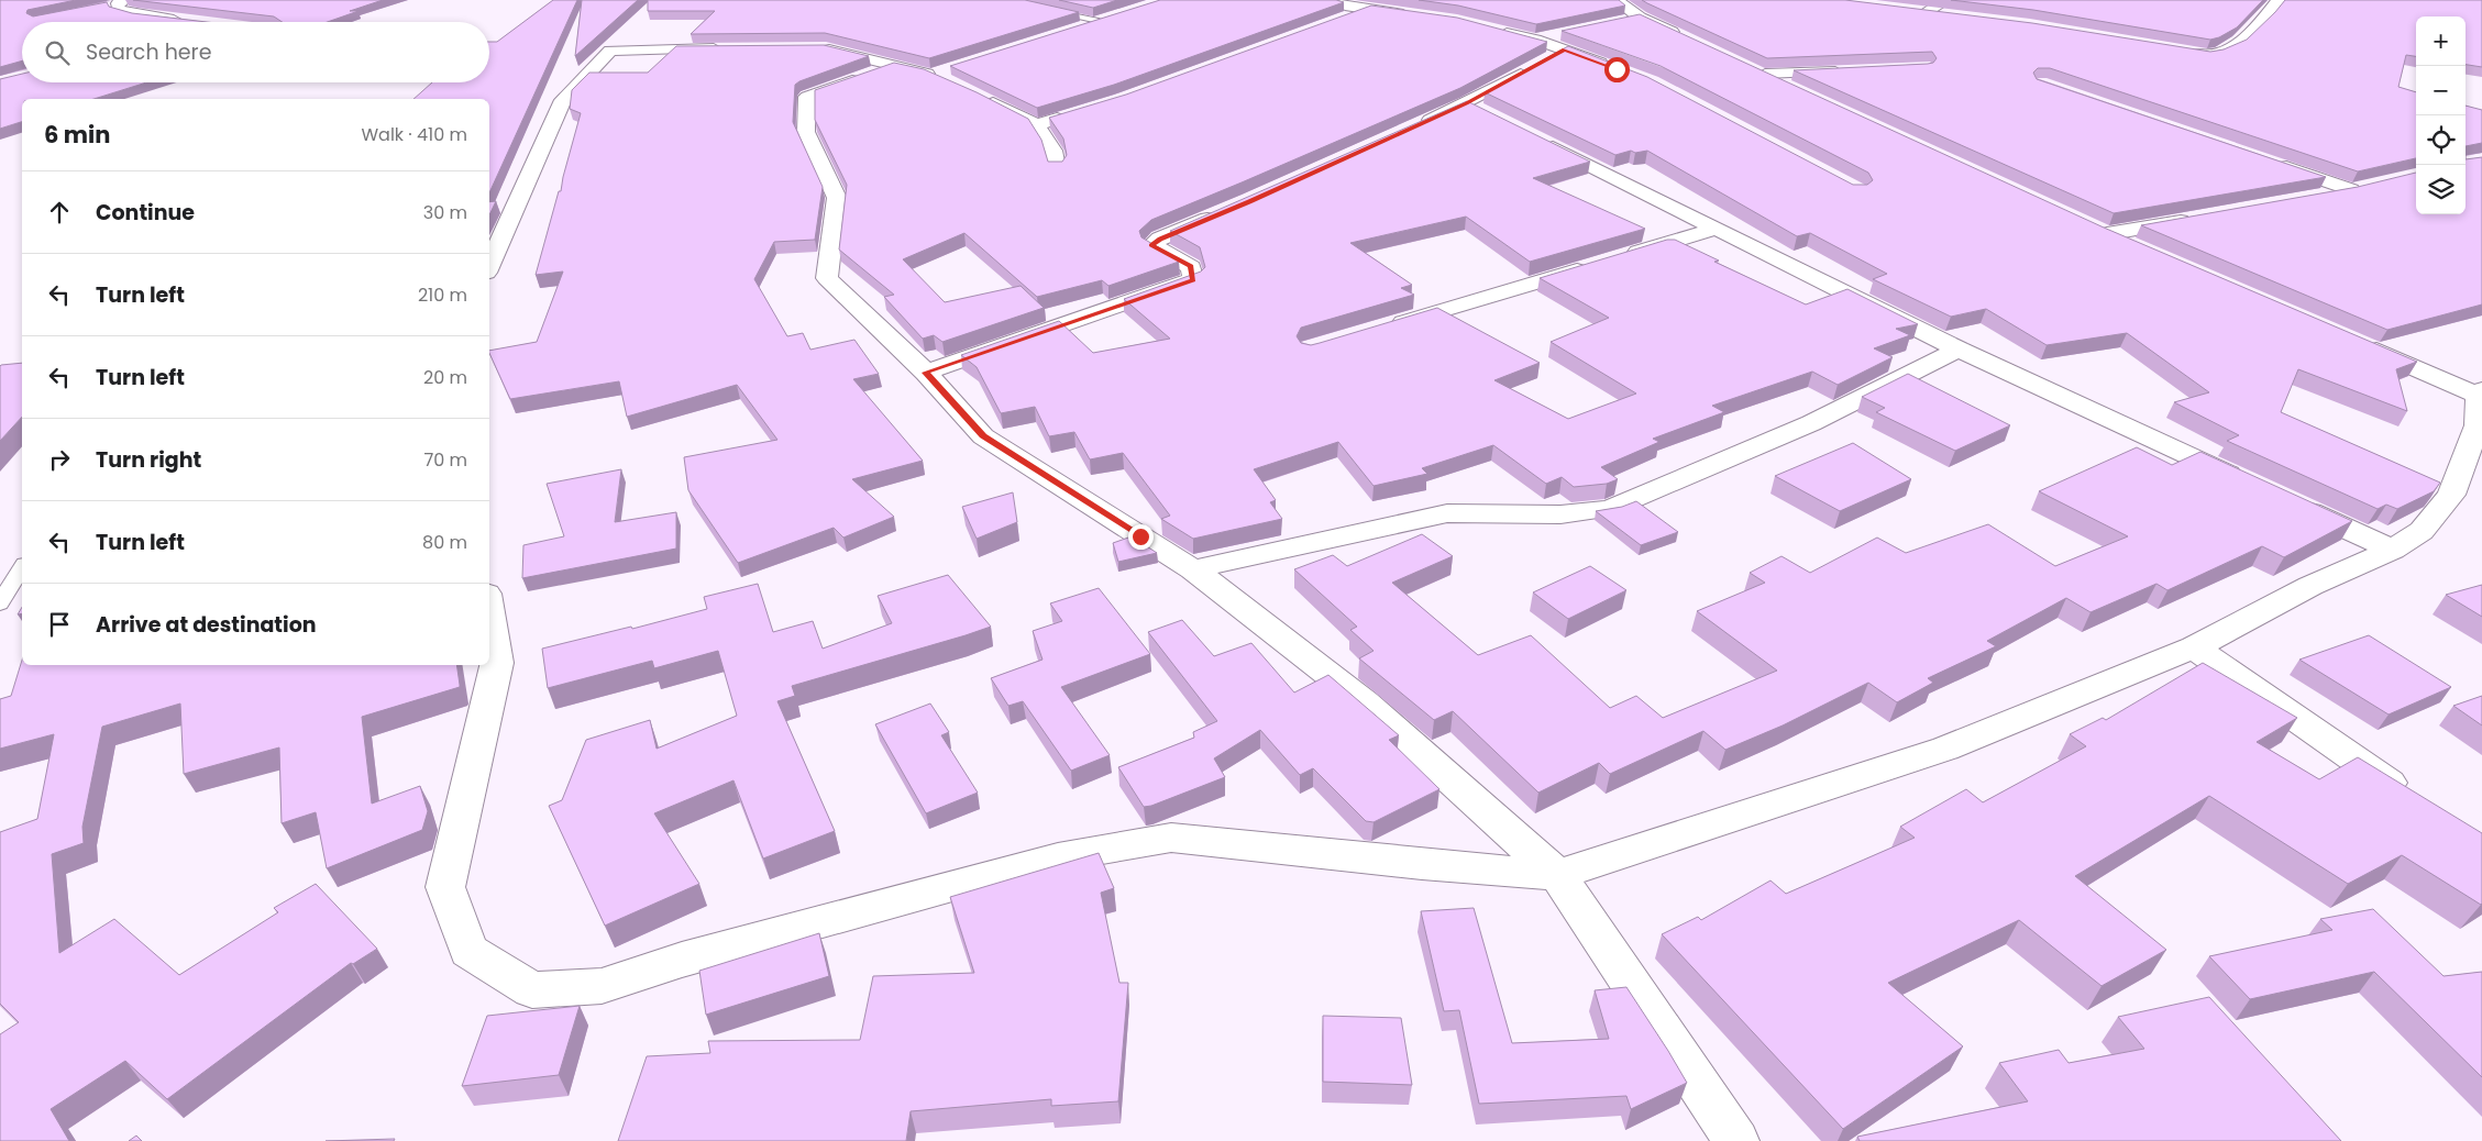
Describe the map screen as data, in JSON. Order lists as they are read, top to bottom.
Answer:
{
  "page": {
    "map_buttons": ["+", "−"],
    "search": "Search here",
    "heading": ["6 min", "Walk · 410 m"],
    "list": [
      ["Continue", "30 m"],
      ["Turn left", "210 m"],
      ["Turn left", "20 m"],
      ["Turn right", "70 m"],
      ["Turn left", "80 m"],
      "Arrive at destination"
    ]
  }
}
